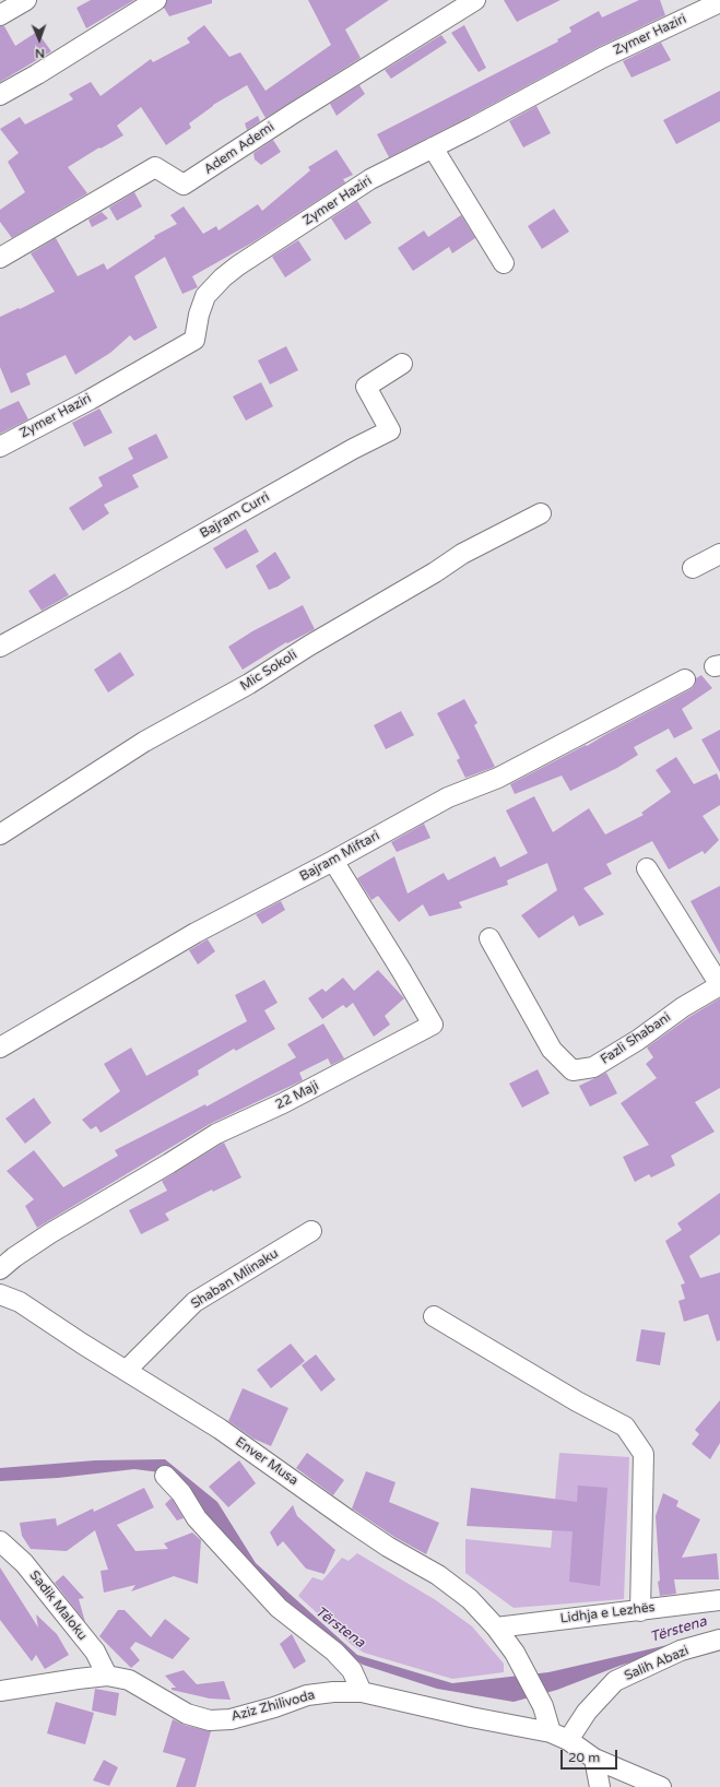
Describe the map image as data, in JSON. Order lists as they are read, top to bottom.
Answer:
{
  "streets": {
    "street": [
      "Zymer Haziri",
      "Adem Ademi",
      "Bajram Curri",
      "Mic Sokoli",
      "Bajram Miftari",
      "Fazli Shabani",
      "22 Maji",
      "Shaban Mlinaku",
      "Enver Musa",
      "Sadik Maloku",
      "Lidhja e Lezhës",
      "Salih Abazi",
      "Aziz Zhilivoda"
    ]
  },
  "crossings": [
    ["Bajram Miftari", "22 Maji"],
    ["Shaban Mlinaku", "Enver Musa"],
    ["Enver Musa", "Lidhja e Lezhës"],
    ["Enver Musa", "Salih Abazi"],
    ["Enver Musa", "Aziz Zhilivoda"],
    ["Sadik Maloku", "Aziz Zhilivoda"],
    ["Salih Abazi", "Aziz Zhilivoda"]
  ],
  "water": ["Tërstena"],
  "scale_bar": "20 m",
  "north": "bottom"
}
